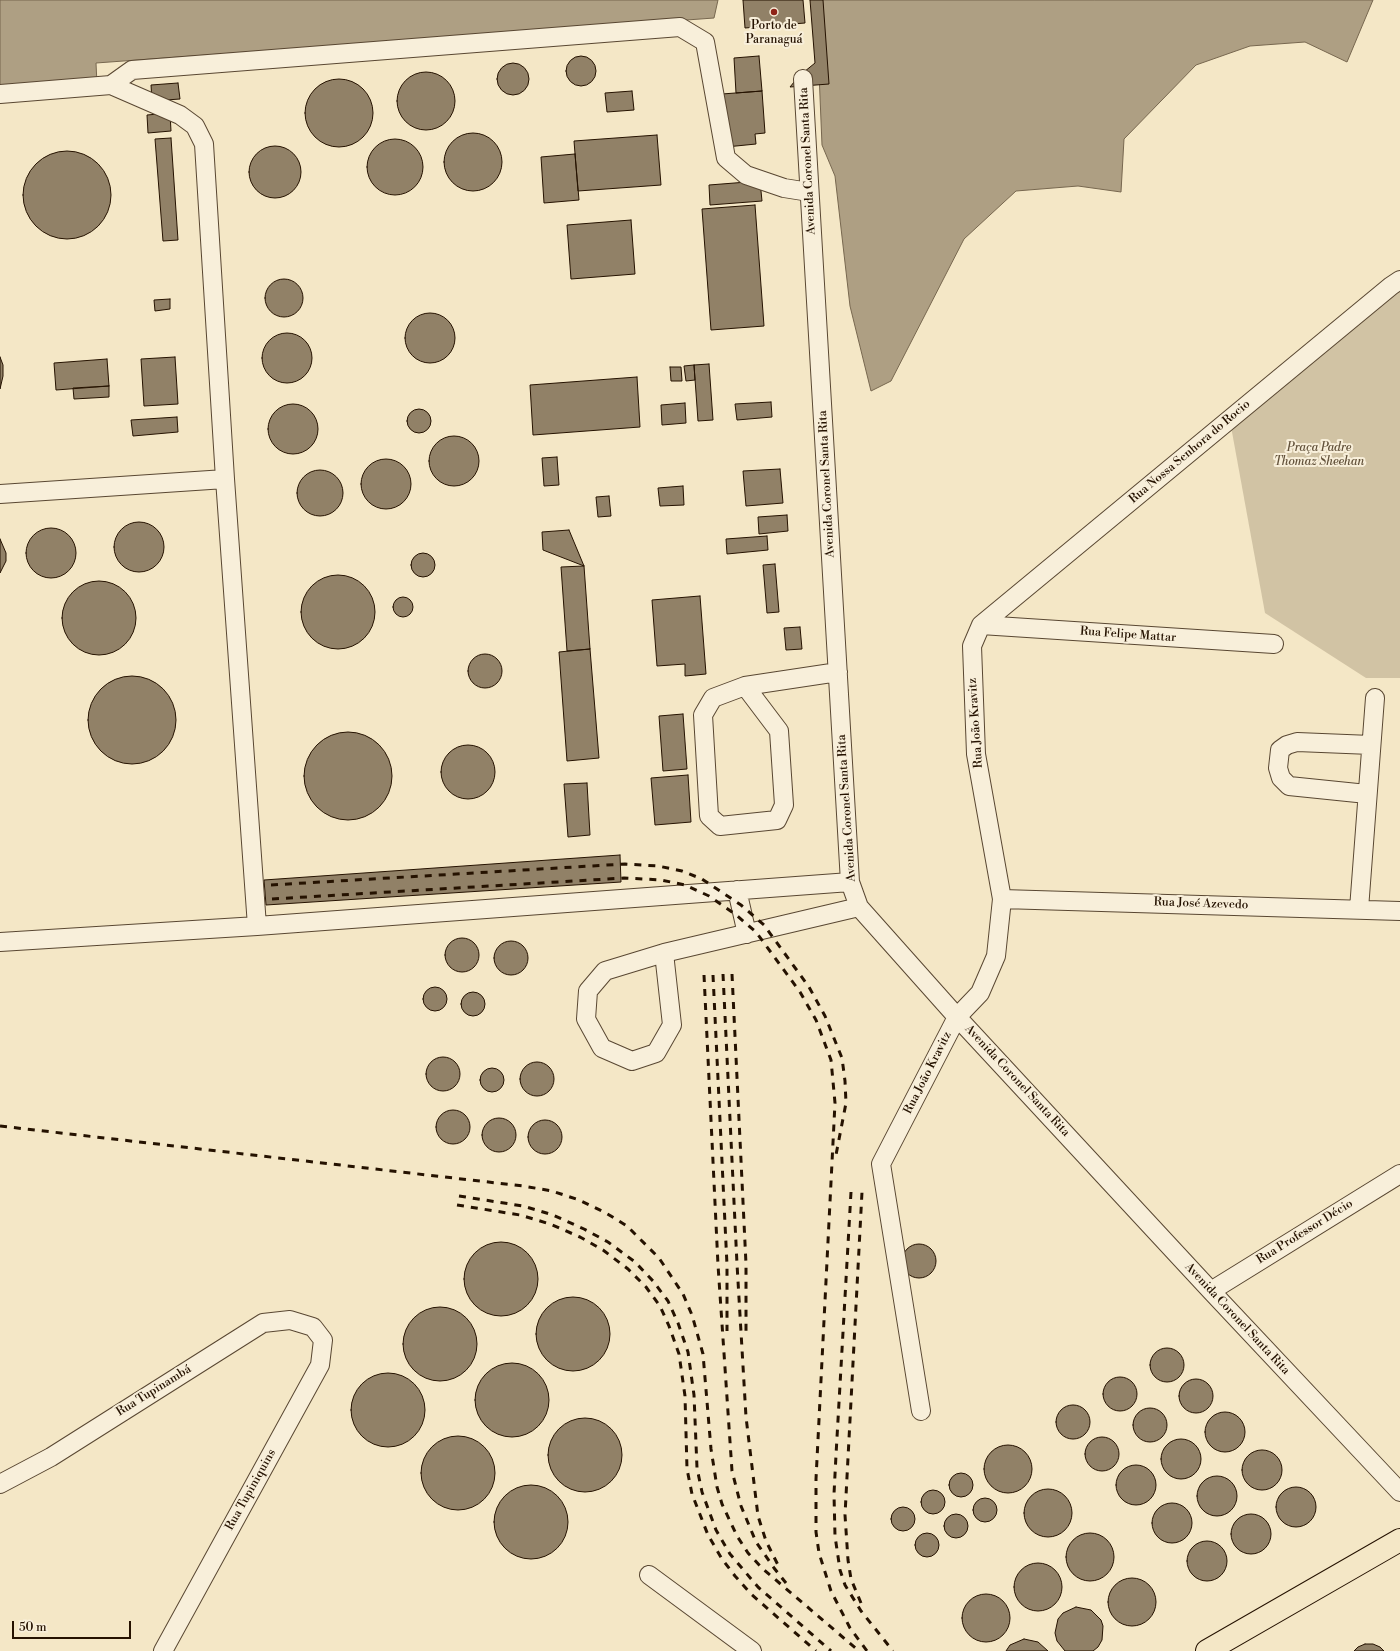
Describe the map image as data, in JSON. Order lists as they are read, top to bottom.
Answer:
{
  "streets": {
    "street": [
      "Avenida Coronel Santa Rita",
      "Rua Nossa Senhora do Rocio",
      "Rua Felipe Mattar",
      "Rua João Kravitz",
      "Rua José Azevedo",
      "Rua Professor Décio",
      "Rua Tupinambá",
      "Rua Tupiniquins"
    ]
  },
  "crossings": [
    ["Avenida Coronel Santa Rita", "Rua João Kravitz"],
    ["Avenida Coronel Santa Rita", "Rua Professor Décio"],
    ["Rua Nossa Senhora do Rocio", "Rua Felipe Mattar"],
    ["Rua Nossa Senhora do Rocio", "Rua João Kravitz"],
    ["Rua Felipe Mattar", "Rua João Kravitz"],
    ["Rua João Kravitz", "Rua José Azevedo"],
    ["Rua Tupinambá", "Rua Tupiniquins"]
  ],
  "parks": ["Praça Padre Thomaz Sheehan"],
  "places": ["Porto de Paranaguá"],
  "scale_bar": "50 m"
}
